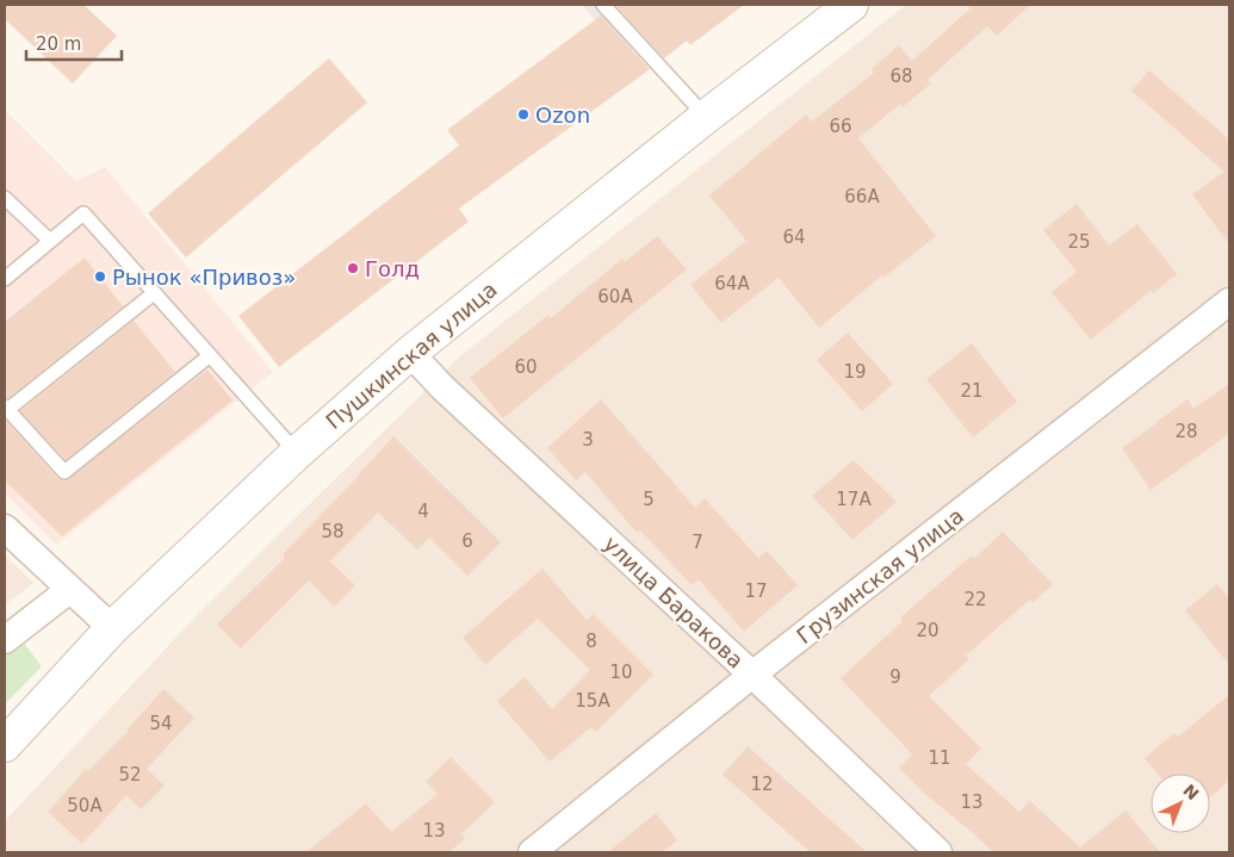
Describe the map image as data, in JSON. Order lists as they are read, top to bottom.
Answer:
{
  "streets": {
    "street": ["Пушкинская улица", "Грузинская улица", "улица Баракова"]
  },
  "crossings": [
    ["Пушкинская улица", "улица Баракова"],
    ["Грузинская улица", "улица Баракова"]
  ],
  "places": ["Ozon", "Голд", "Рынок «Привоз»"],
  "house_numbers": [
    "68",
    "66",
    "66А",
    "64",
    "25",
    "64А",
    "60А",
    "60",
    "19",
    "21",
    "28",
    "3",
    "5",
    "17А",
    "4",
    "58",
    "6",
    "7",
    "17",
    "22",
    "20",
    "8",
    "10",
    "9",
    "15А",
    "54",
    "11",
    "52",
    "12",
    "13",
    "50А",
    "13"
  ],
  "scale_bar": "20 m",
  "north": "top right"
}
